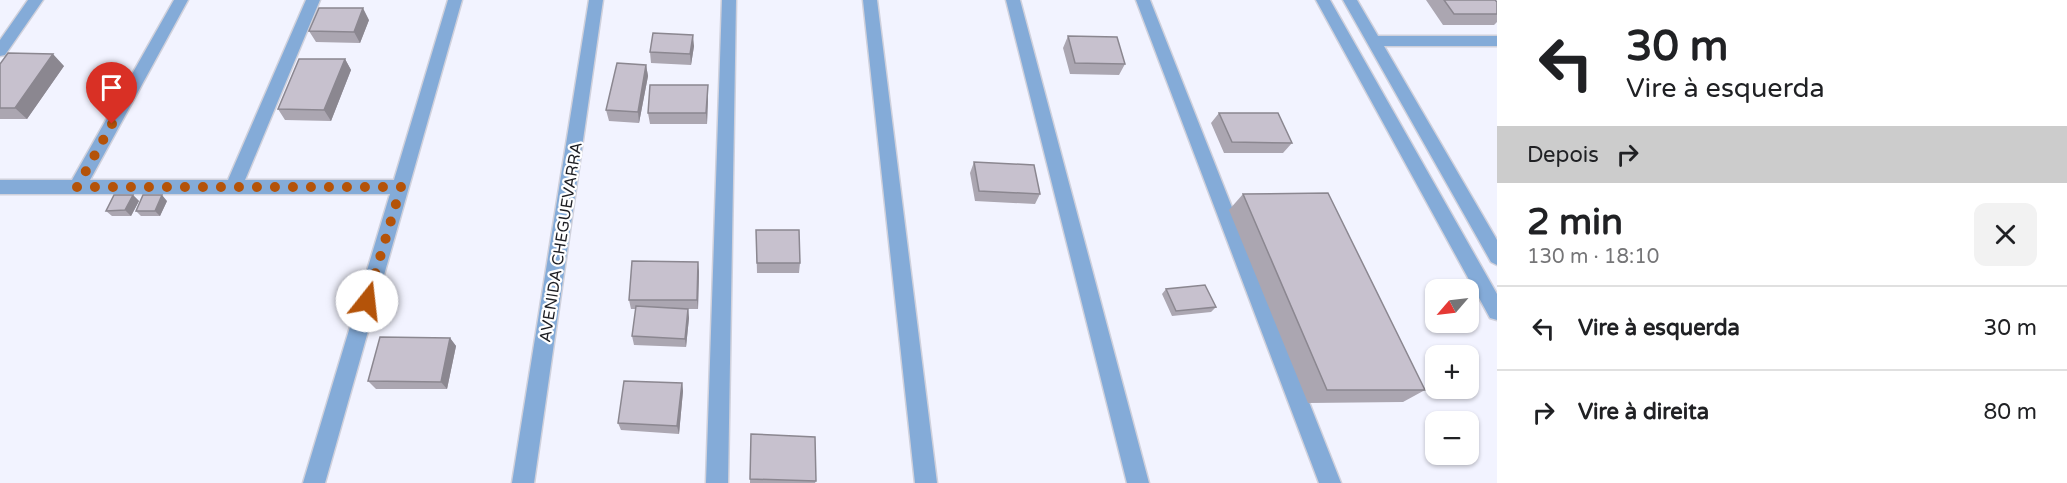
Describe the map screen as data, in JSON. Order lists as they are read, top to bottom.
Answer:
{
  "streets": {
    "street": ["AVENIDA CHEGUEVARRA"]
  },
  "north": "bottom left",
  "page": {
    "turn": ["30 m", "Vire à esquerda"],
    "then": "Depois",
    "heading": ["2 min", "130 m · 18:10"],
    "map_buttons": ["+", "−"],
    "list": [
      {
        "name": "Vire à esquerda",
        "value": "30 m"
      },
      {
        "name": "Vire à direita",
        "value": "80 m"
      }
    ]
  }
}
